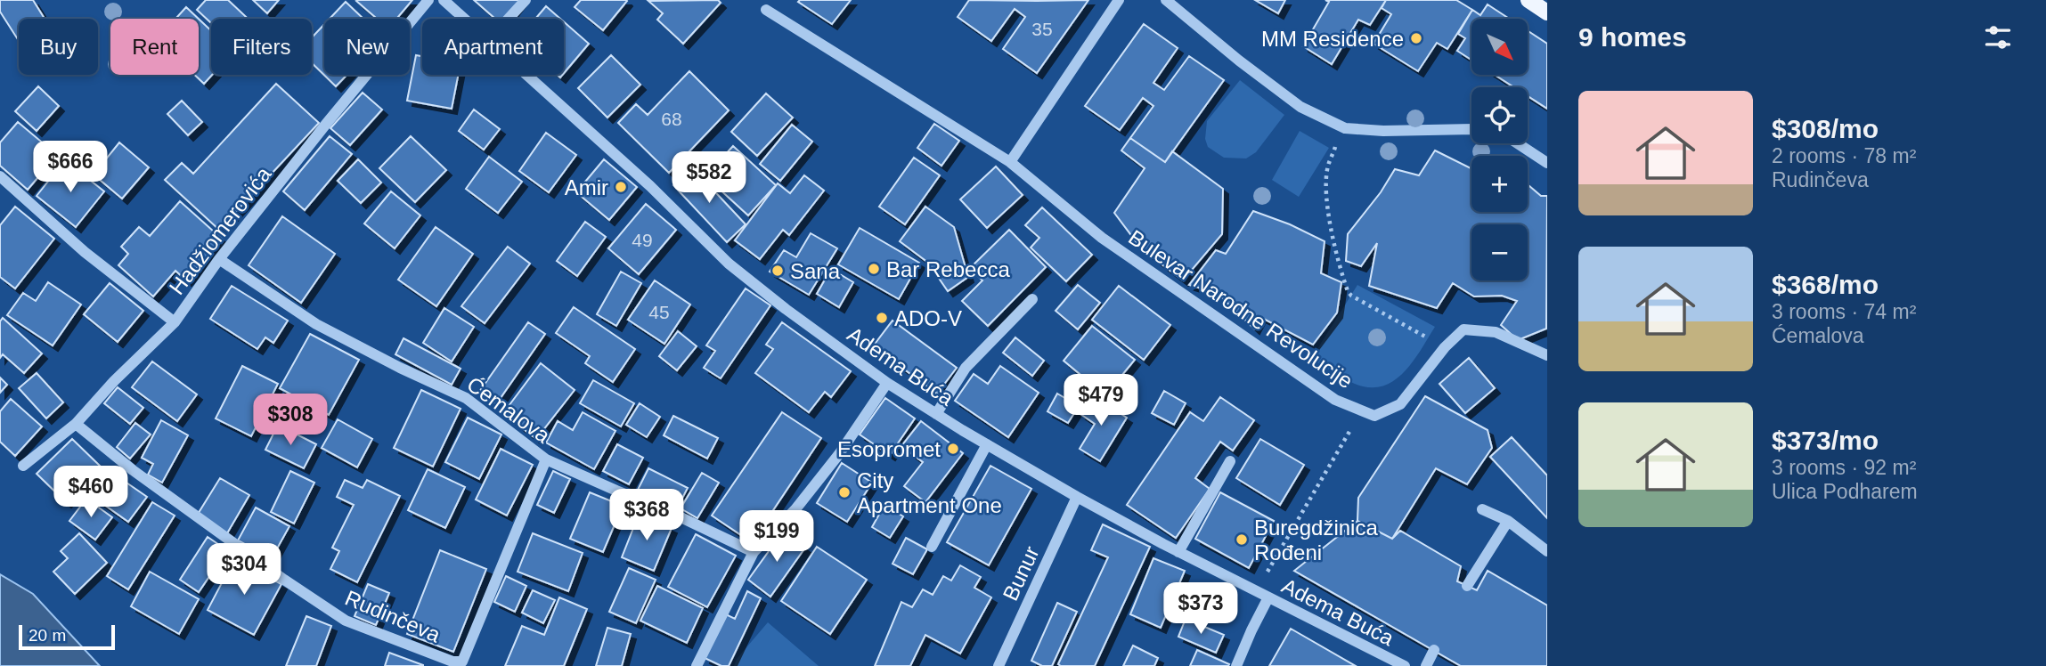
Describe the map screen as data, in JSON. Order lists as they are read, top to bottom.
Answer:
{
  "streets": {
    "street": [
      "Hadžiomerovića",
      "Bulevar Narodne Revolucije",
      "Adema Buća",
      "Ćemalova",
      "Bunur",
      "Rudinčeva"
    ]
  },
  "crossings": [
    ["Hadžiomerovića", "Ćemalova"],
    ["Hadžiomerovića", "Rudinčeva"],
    ["Adema Buća", "Bunur"],
    ["Ćemalova", "Rudinčeva"]
  ],
  "places": [
    "MM Residence",
    "Amir",
    "Bar Rebecca",
    "Sana",
    "ADO-V",
    "Esopromet",
    "City Apartment One",
    "Buregdžinica Rođeni"
  ],
  "house_numbers": [
    "35",
    "68",
    "49",
    "45"
  ],
  "scale_bar": "20 m",
  "north": "bottom right",
  "page": {
    "heading": "9 homes",
    "map_buttons": ["+", "−"],
    "chip": [
      "Buy",
      "Rent",
      "Filters",
      "New",
      "Apartment"
    ],
    "list": [
      {
        "name": "$308/mo",
        "note": "2 rooms · 78 m² · Rudinčeva"
      },
      {
        "name": "$368/mo",
        "note": "3 rooms · 74 m² · Ćemalova"
      },
      {
        "name": "$373/mo",
        "note": "3 rooms · 92 m² · Ulica Podharem"
      }
    ],
    "price": [
      "$666",
      "$582",
      "$479",
      "$308",
      "$460",
      "$368",
      "$199",
      "$304",
      "$373"
    ],
    "scale": "20 m"
  }
}
